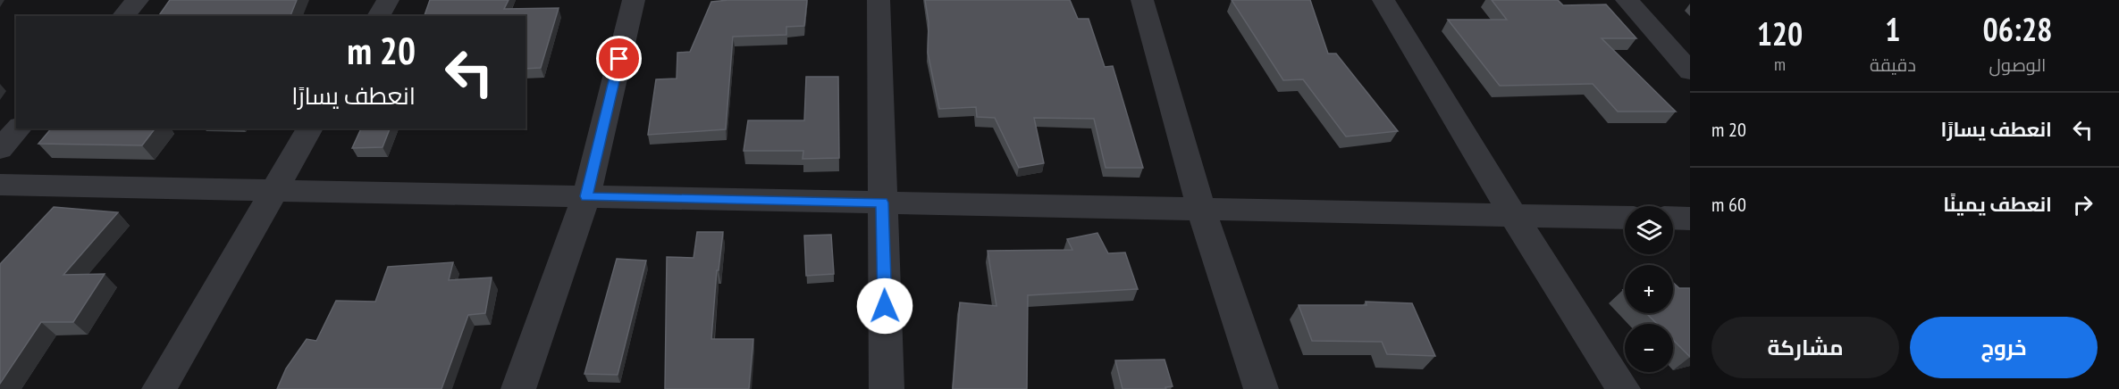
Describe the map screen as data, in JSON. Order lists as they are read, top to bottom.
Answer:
{
  "page": {
    "eta": [
      "06:28",
      "الوصول",
      "1",
      "دقيقة",
      "120",
      "m"
    ],
    "turn": ["20 m", "انعطف يسارًا"],
    "list": [
      {
        "name": "انعطف يسارًا",
        "value": "20 m"
      },
      {
        "name": "انعطف يمينًا",
        "value": "60 m"
      }
    ],
    "map_buttons": ["+", "−"],
    "buttons": ["خروج", "مشاركة"]
  }
}
